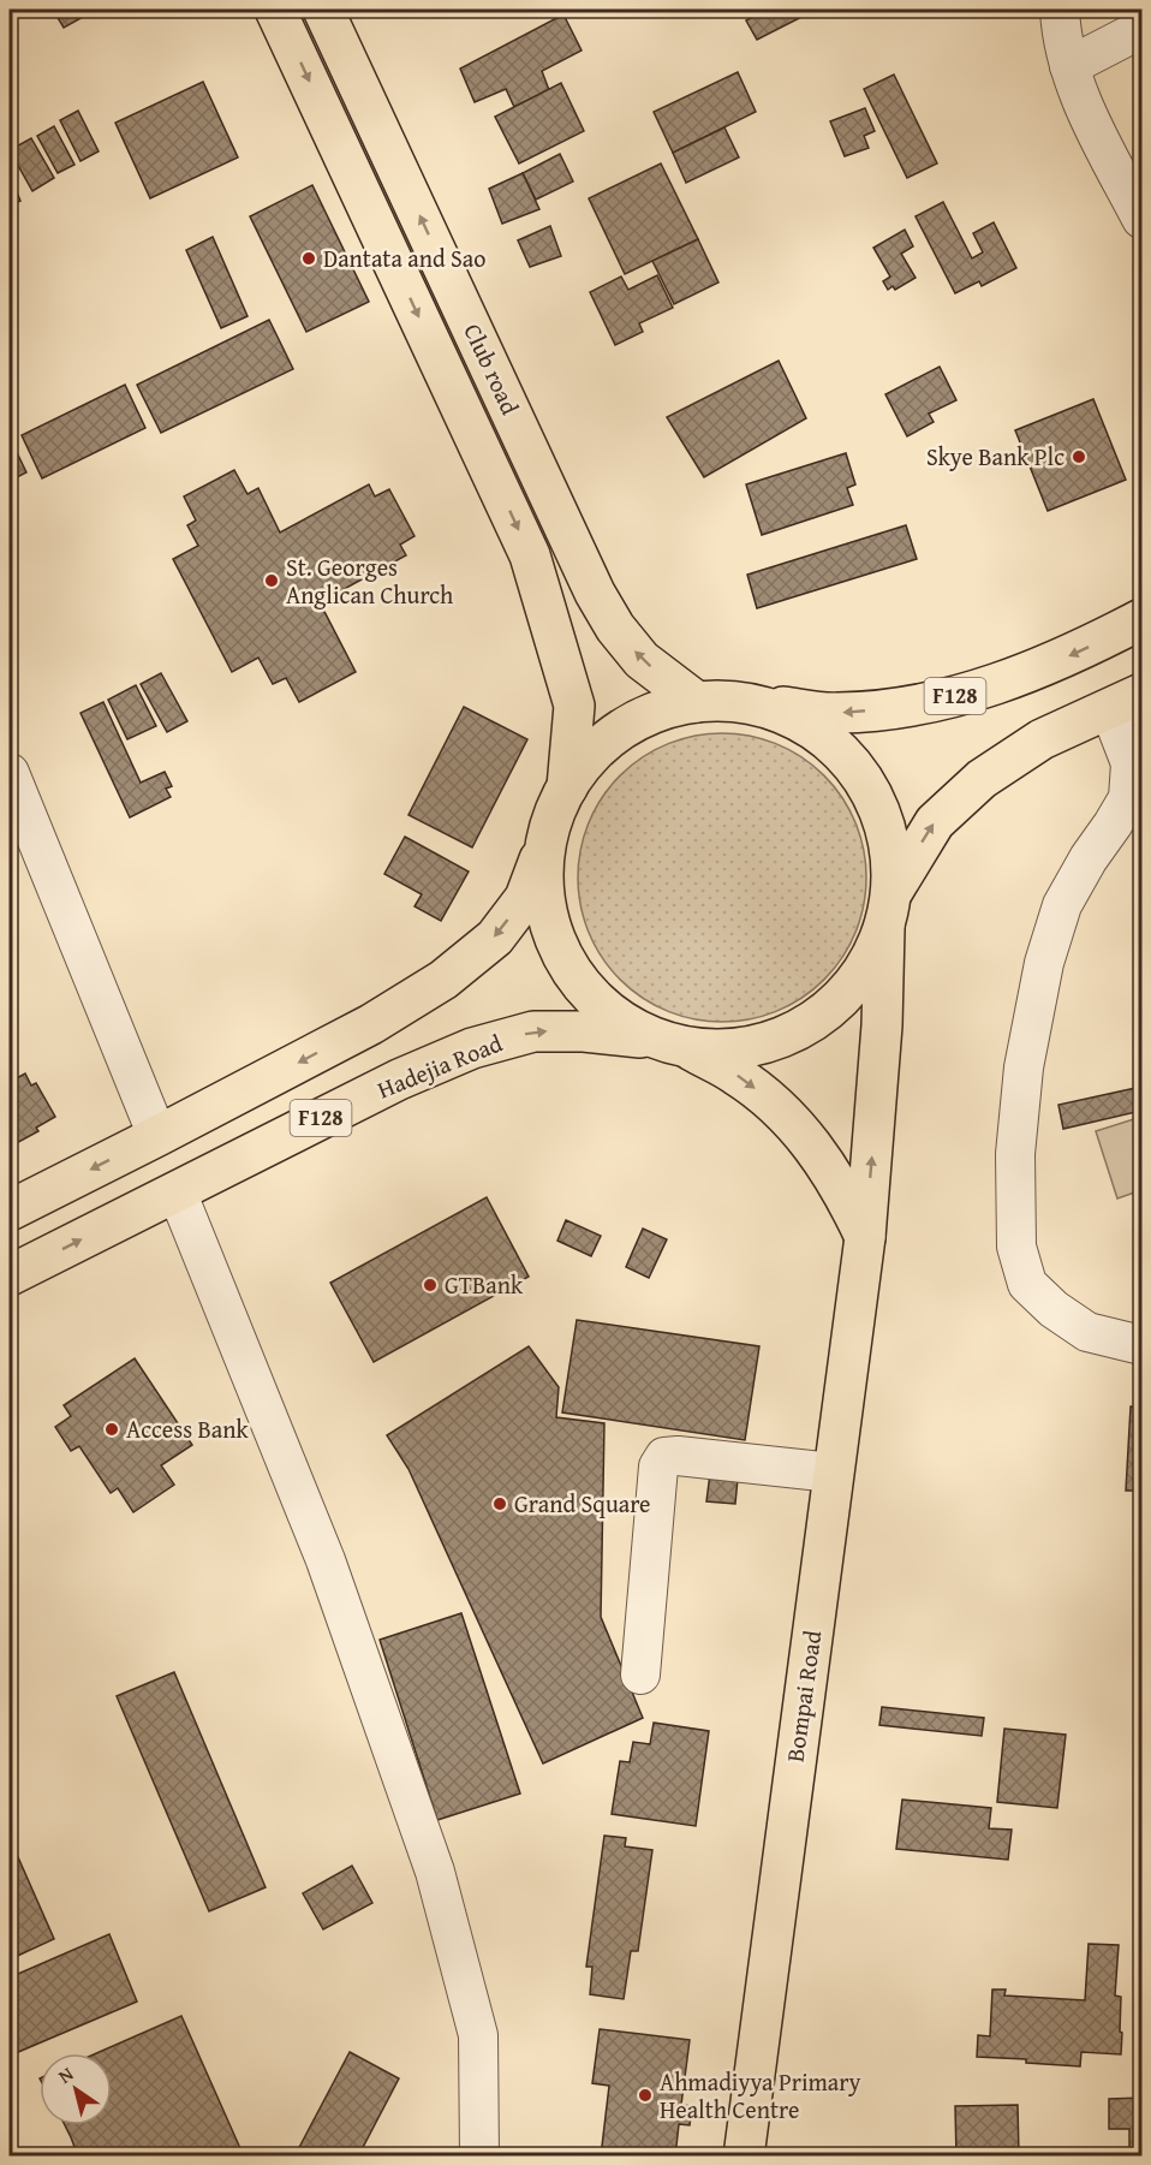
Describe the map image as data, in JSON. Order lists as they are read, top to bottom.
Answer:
{
  "streets": {
    "main road": [
      "Club road",
      "F128",
      "Hadejia Road",
      "Bompai Road"
    ]
  },
  "crossings": [
    ["Club road", "F128"],
    ["F128", "Hadejia Road"],
    ["F128", "Bompai Road"]
  ],
  "places": [
    "Dantata and Sao",
    "Skye Bank Plc",
    "St. Georges Anglican Church",
    "GTBank",
    "Access Bank",
    "Grand Square",
    "Ahmadiyya Primary Health Centre"
  ],
  "north": "top left"
}
